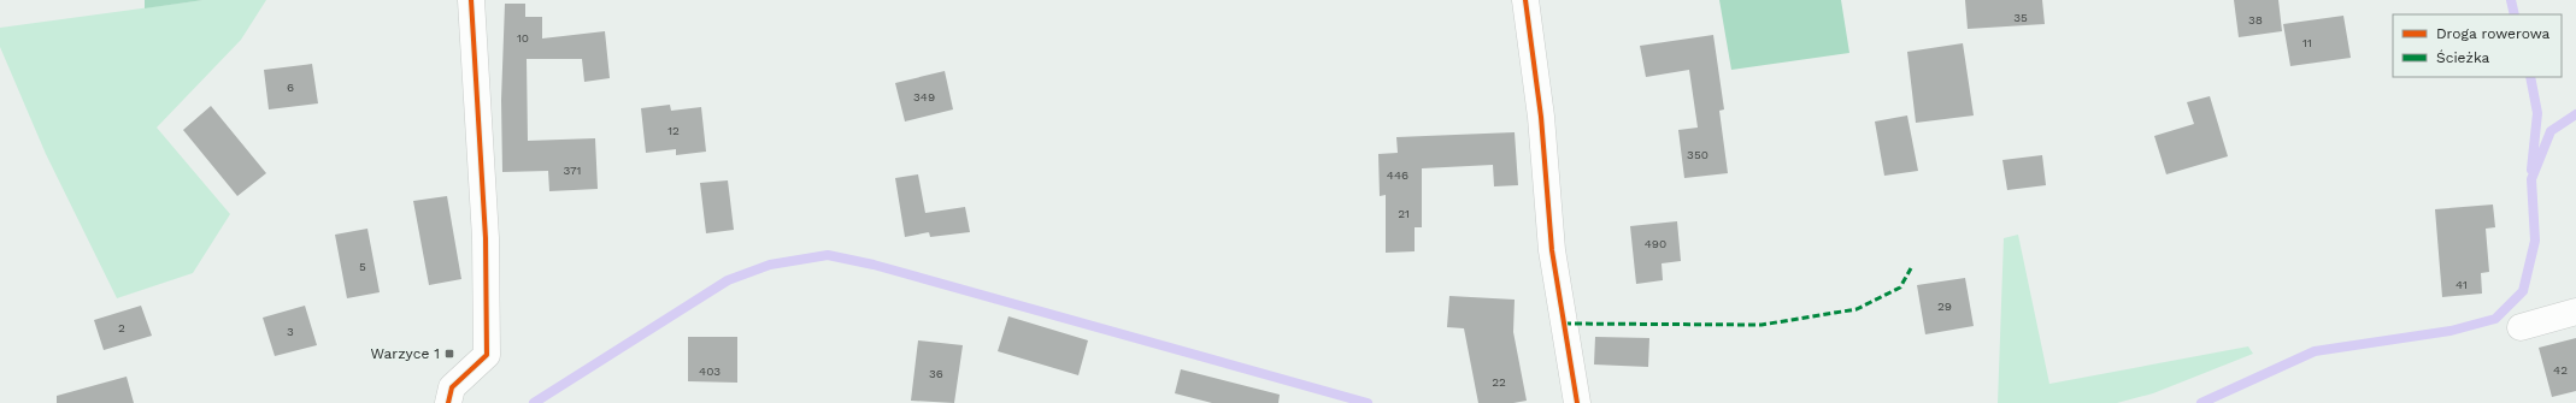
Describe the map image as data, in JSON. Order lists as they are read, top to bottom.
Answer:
{
  "places": {
    "transit": ["Warzyce 1"]
  },
  "house_numbers": [
    "35",
    "38",
    "10",
    "11",
    "6",
    "349",
    "12",
    "350",
    "371",
    "446",
    "21",
    "490",
    "5",
    "41",
    "29",
    "2",
    "3",
    "42",
    "403",
    "36",
    "22"
  ],
  "legend": ["Droga rowerowa", "Ścieżka"]
}
